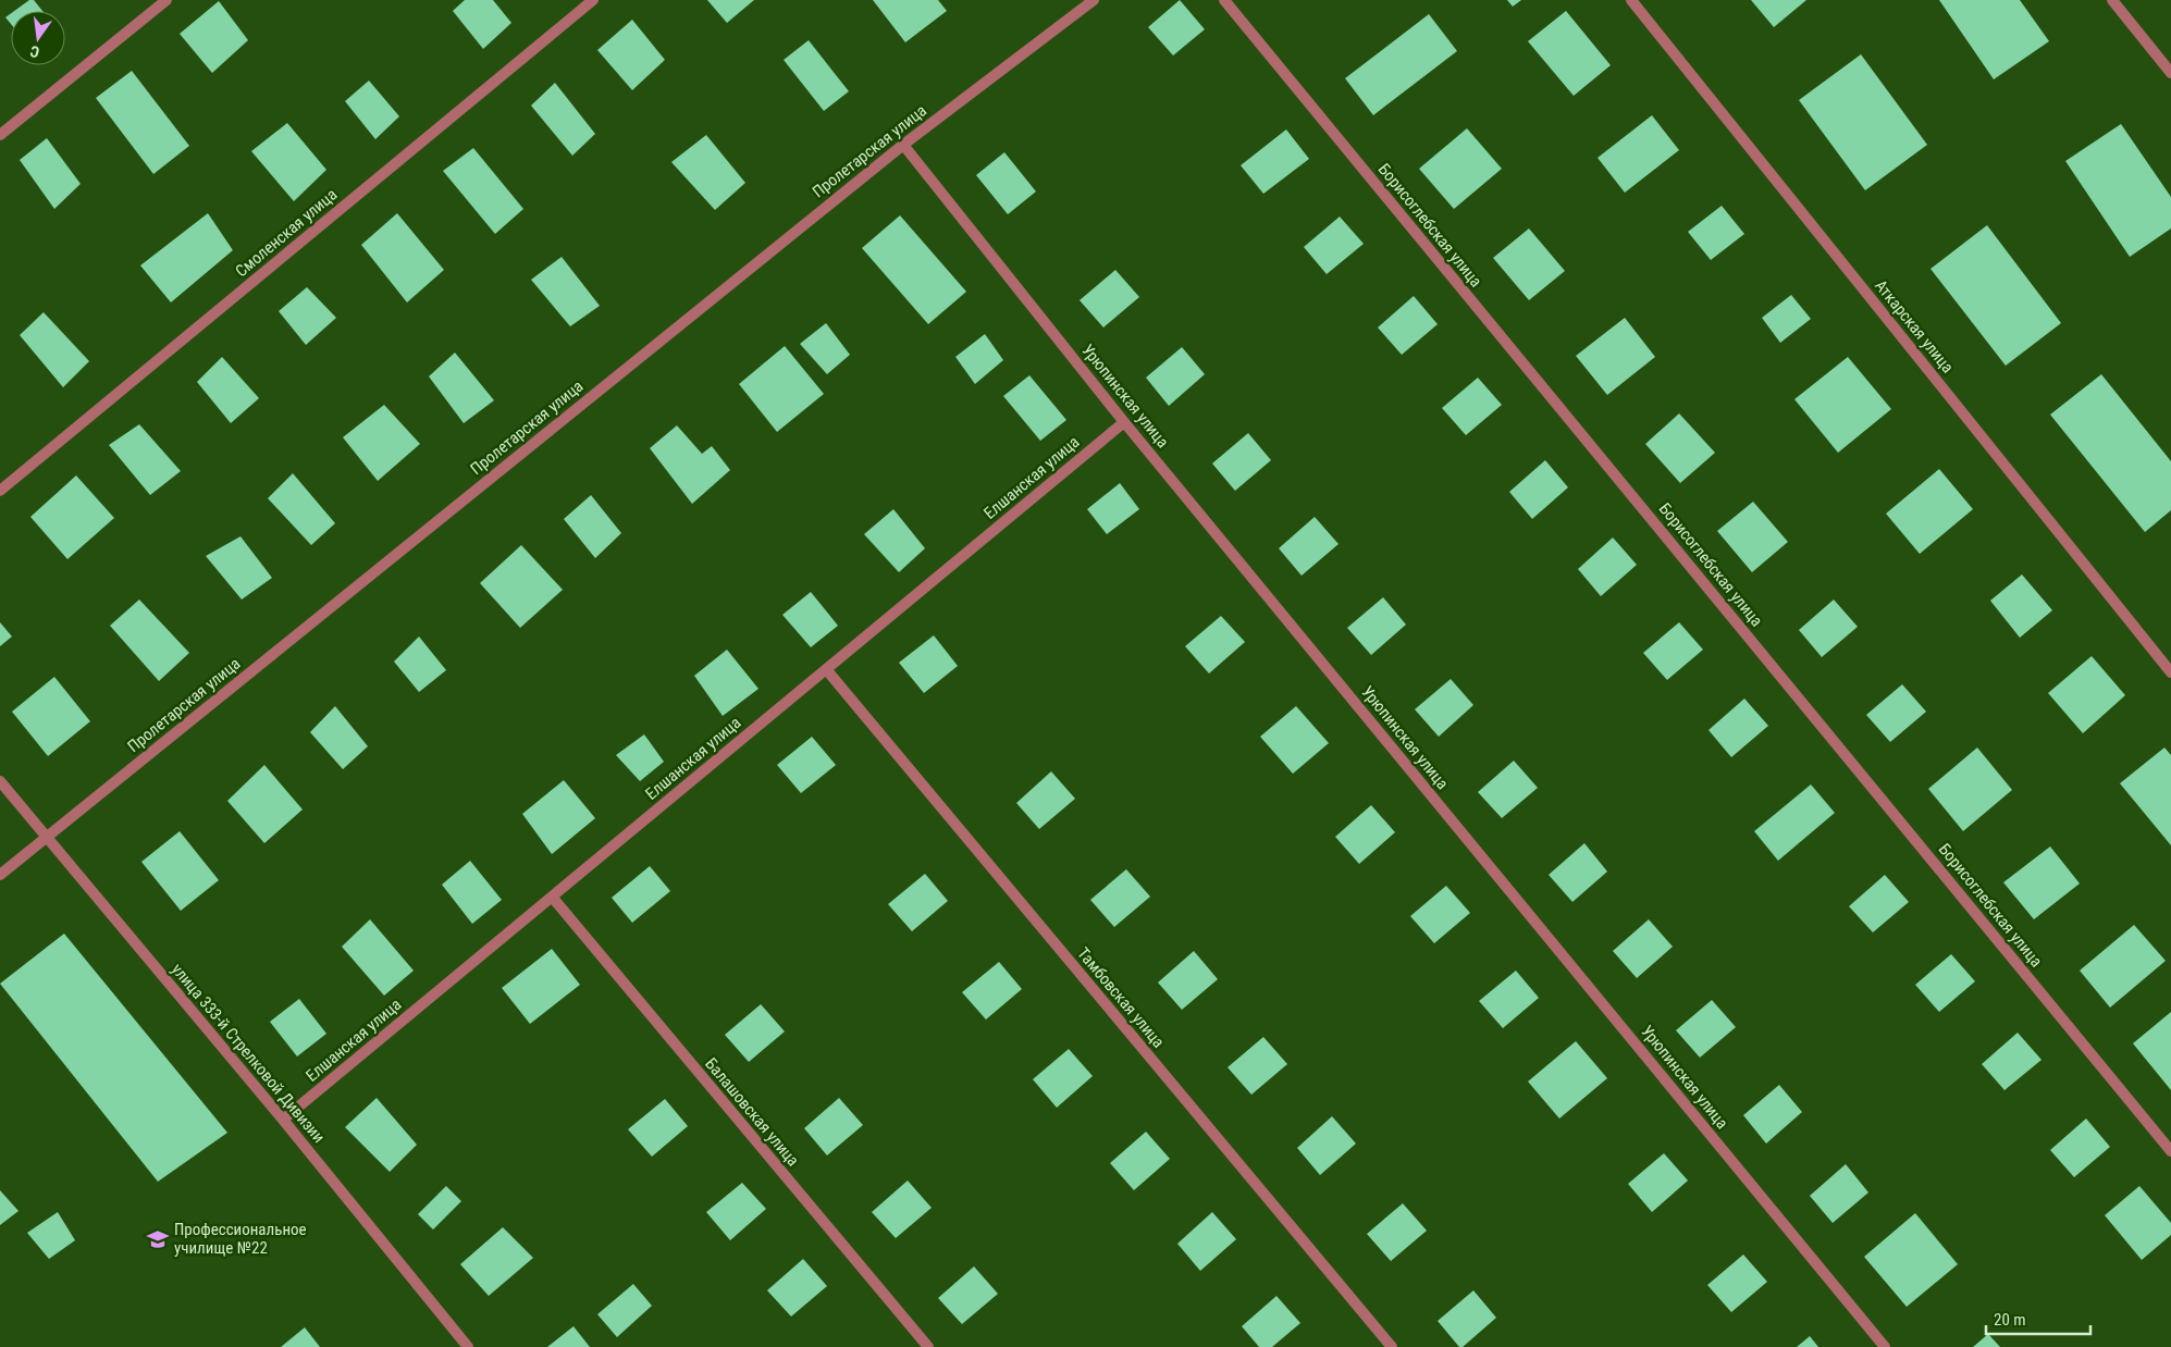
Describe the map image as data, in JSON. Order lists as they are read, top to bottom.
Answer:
{
  "streets": {
    "street": [
      "Пролетарская улица",
      "Борисоглебская улица",
      "Смоленская улица",
      "Аткарская улица",
      "Урюпинская улица",
      "Елшанская улица",
      "Тамбовская улица",
      "улица 333-й Стрелковой Дивизии",
      "Балашовская улица"
    ]
  },
  "crossings": [
    ["Пролетарская улица", "Урюпинская улица"],
    ["Пролетарская улица", "улица 333-й Стрелковой Дивизии"],
    ["Урюпинская улица", "Елшанская улица"],
    ["Елшанская улица", "Тамбовская улица"],
    ["Елшанская улица", "улица 333-й Стрелковой Дивизии"],
    ["Елшанская улица", "Балашовская улица"]
  ],
  "places": {
    "school or university": ["Профессиональное училище №22"]
  },
  "scale_bar": "20 m",
  "north": "bottom"
}
